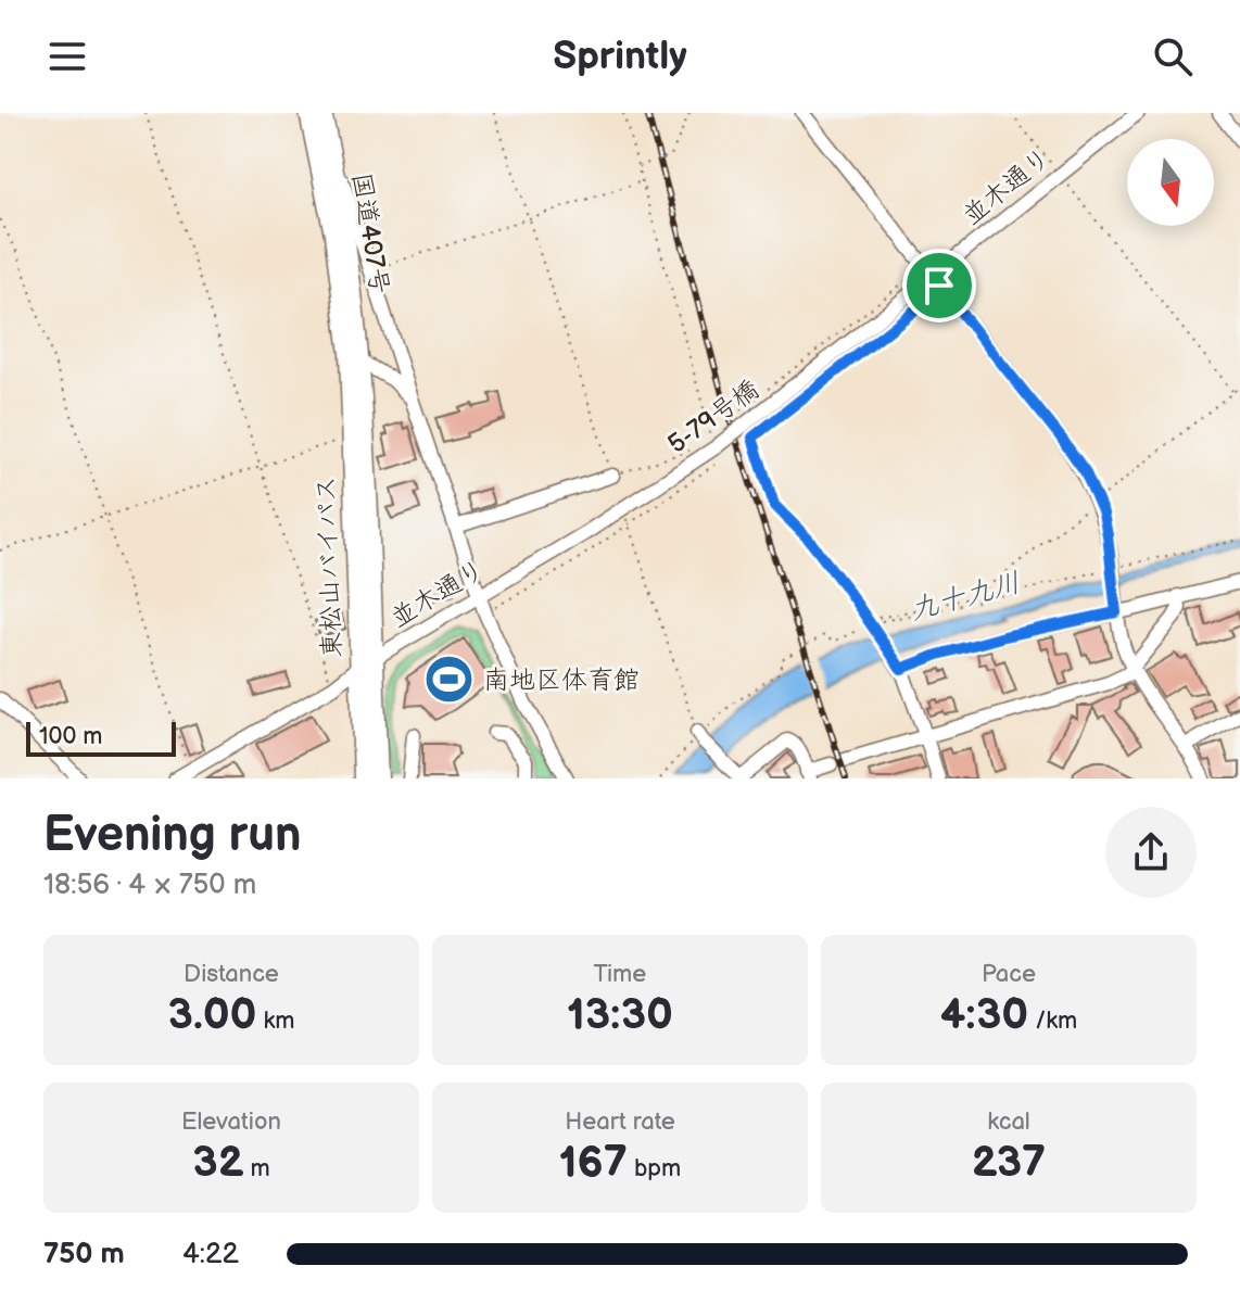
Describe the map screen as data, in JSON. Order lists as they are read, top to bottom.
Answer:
{
  "streets": {
    "highway": ["国道407号", "東松山バイパス"],
    "street": ["並木通り", "5-79号橋"]
  },
  "crossings": [
    ["並木通り", "5-79号橋"],
    ["並木通り", "東松山バイパス"],
    ["国道407号", "東松山バイパス"]
  ],
  "water": ["九十九川"],
  "places": {
    "sports": ["南地区体育館"]
  },
  "scale_bar": "100 m",
  "north": "bottom",
  "page": {
    "header": "Sprintly",
    "scale": "100 m",
    "heading": ["Evening run", "18:56 · 4 × 750 m"],
    "stats": [
      ["Distance", "3.00 km"],
      ["Time", "13:30"],
      ["Pace", "4:30 /km"],
      ["Elevation", "32 m"],
      ["Heart rate", "167 bpm"],
      ["kcal", "237"]
    ],
    "list": [
      {
        "name": "750 m",
        "note": "4:22"
      }
    ]
  }
}
